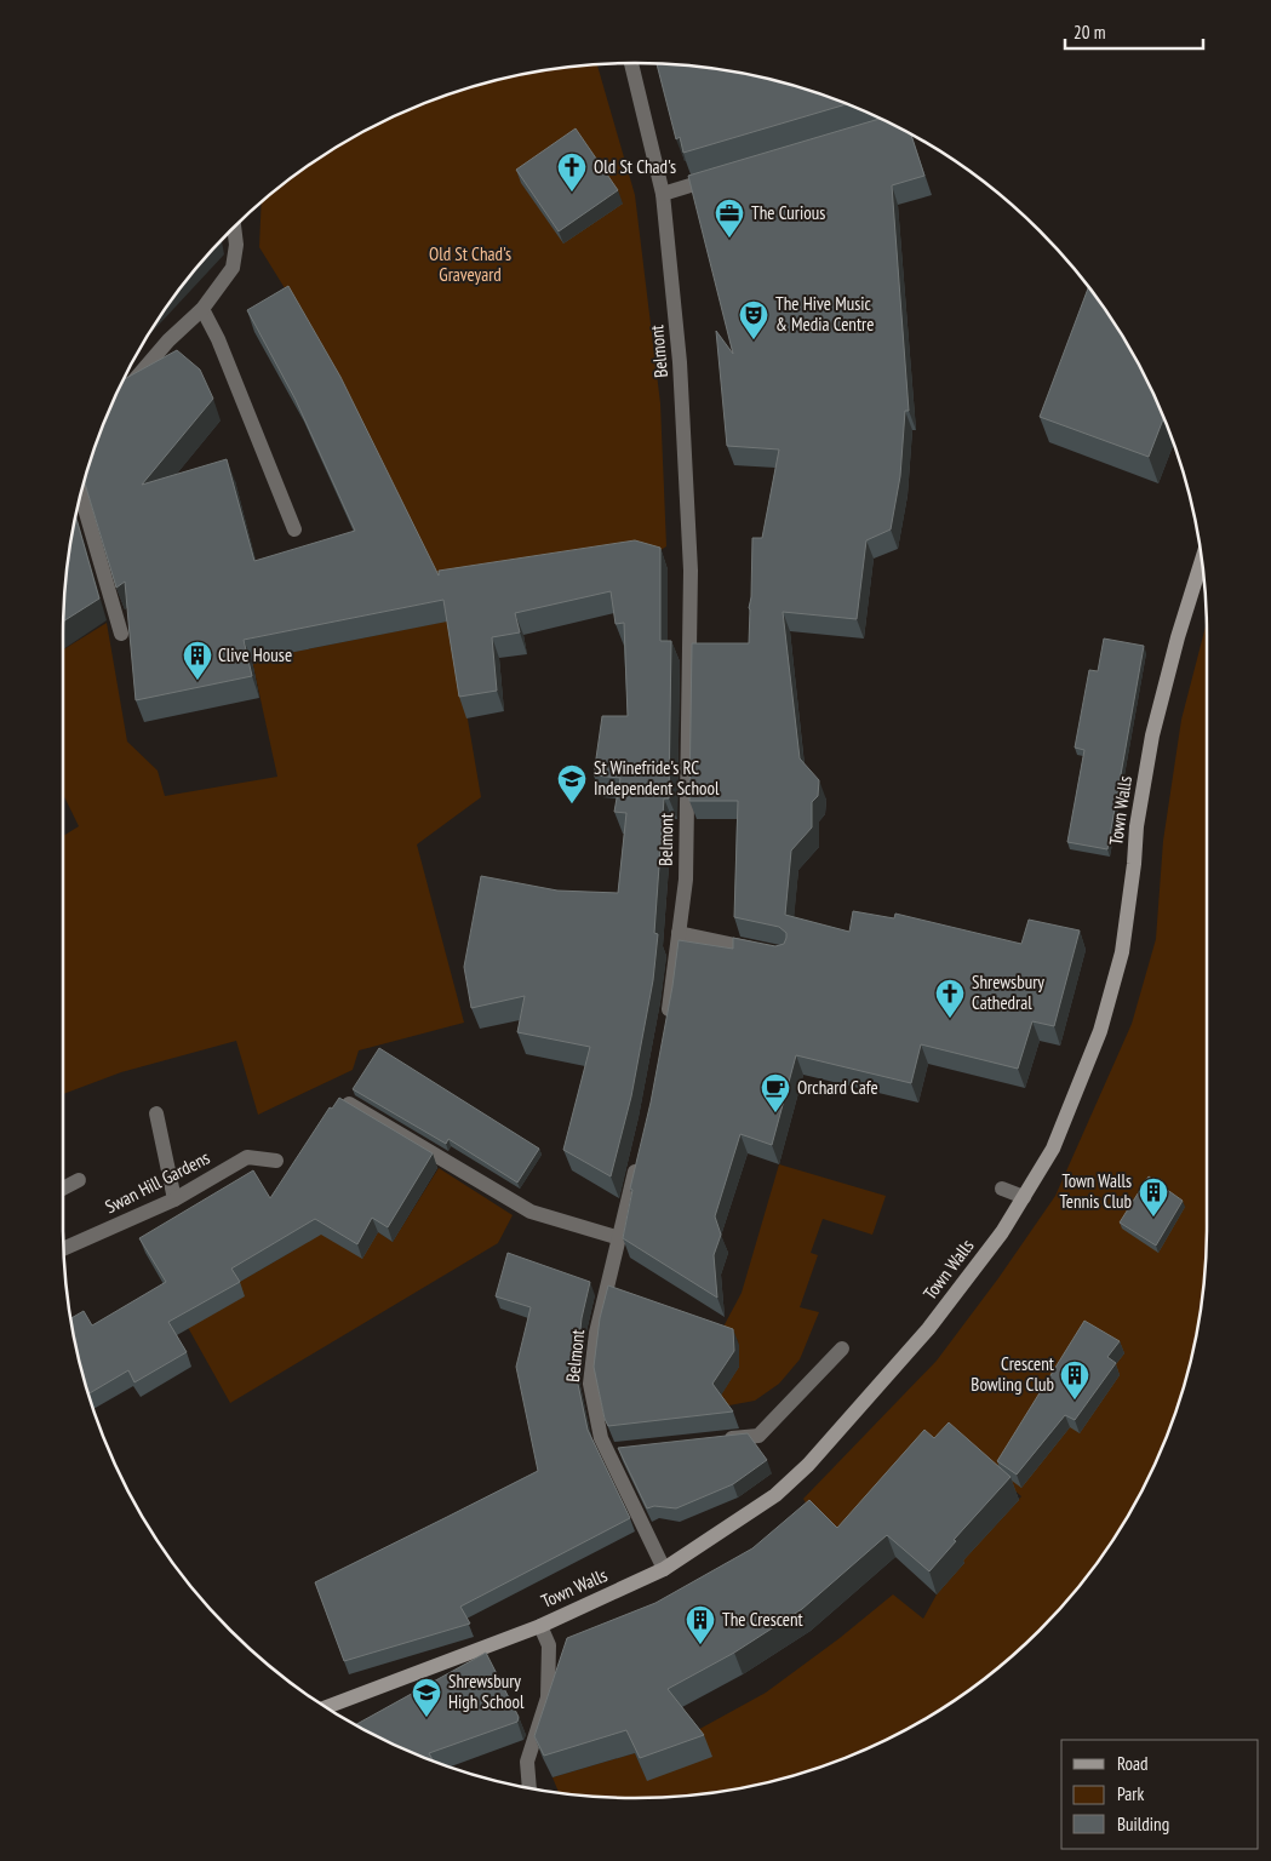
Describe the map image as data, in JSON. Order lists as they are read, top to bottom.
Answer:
{
  "streets": {
    "street": ["Belmont", "Town Walls", "Swan Hill Gardens"]
  },
  "crossings": [
    ["Belmont", "Town Walls"]
  ],
  "parks": ["Old St Chad's Graveyard"],
  "places": {
    "church": ["Old St Chad's", "Shrewsbury Cathedral"],
    "office": ["The Curious"],
    "theatre": ["The Hive Music & Media Centre"],
    "building": [
      "Clive House",
      "Town Walls Tennis Club",
      "Crescent Bowling Club",
      "The Crescent"
    ],
    "school or university": ["St Winefride's RC Independent School", "Shrewsbury High School"],
    "cafe": ["Orchard Cafe"]
  },
  "legend": ["Road", "Park", "Building"],
  "scale_bar": "20 m"
}
